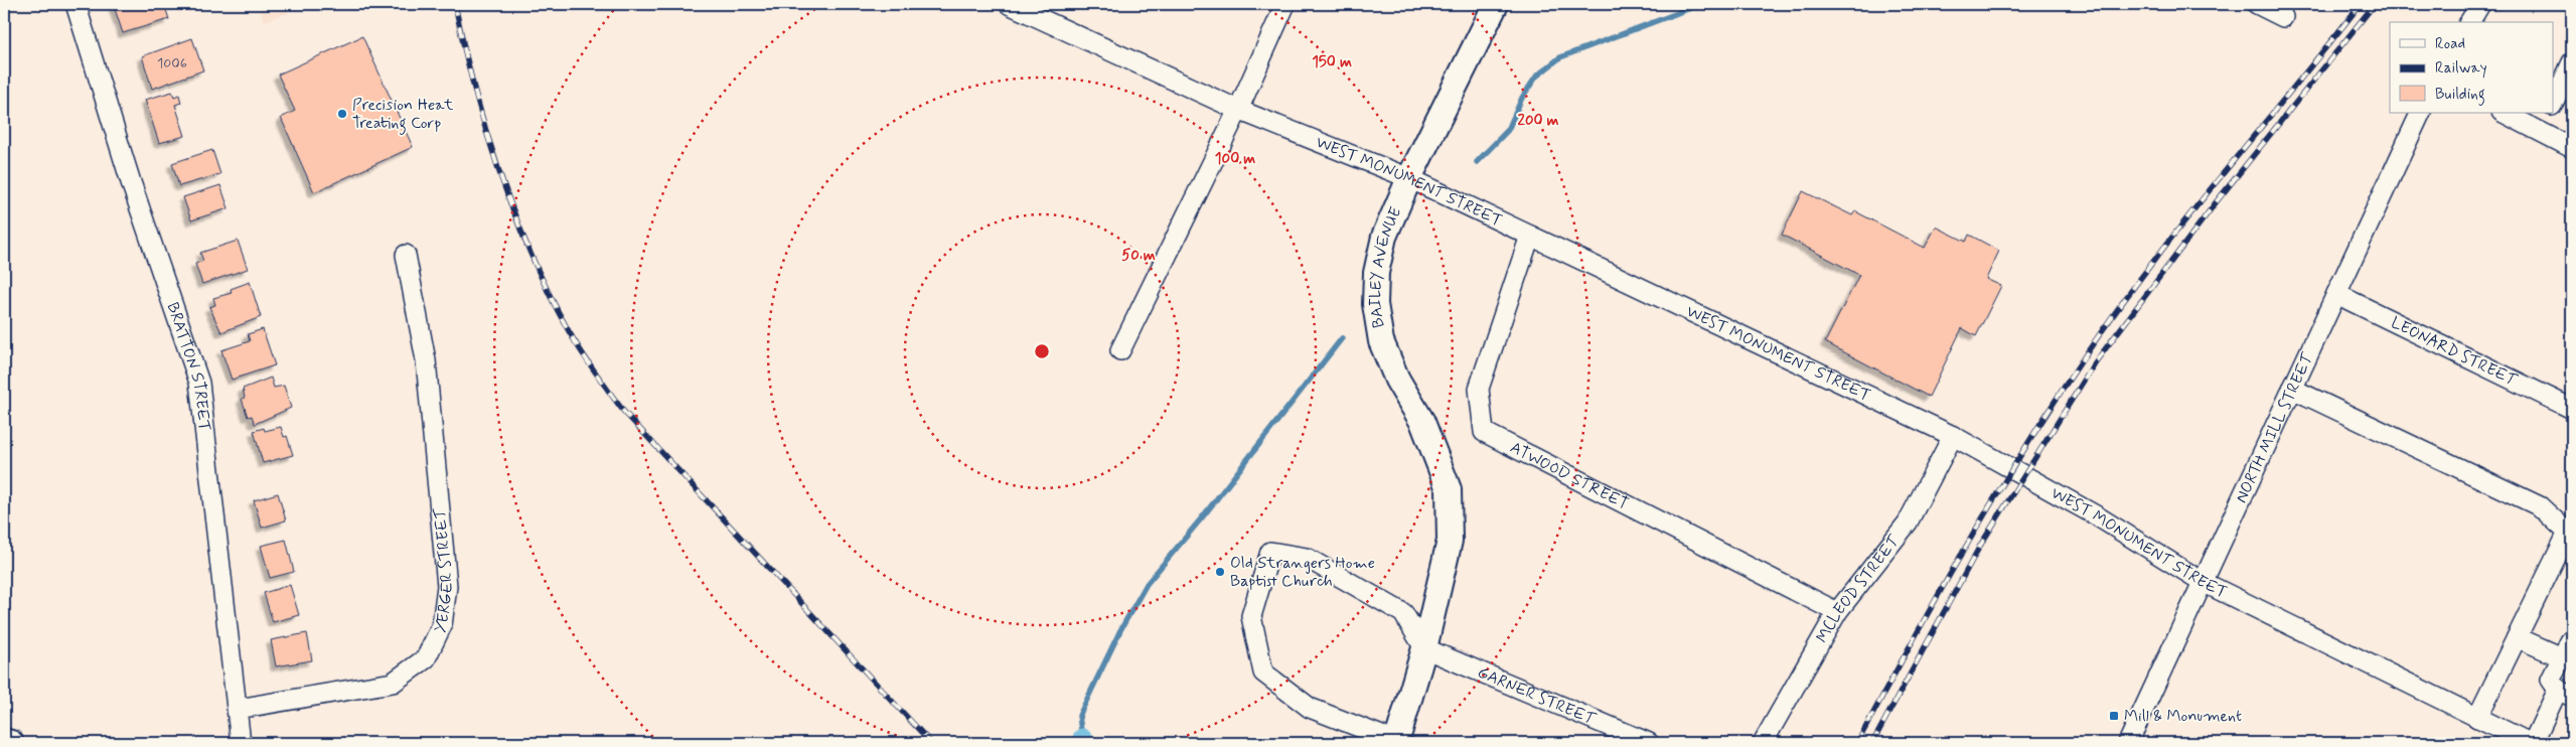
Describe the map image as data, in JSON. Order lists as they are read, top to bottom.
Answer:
{
  "streets": {
    "main road": ["BAILEY AVENUE"],
    "street": [
      "WEST MONUMENT STREET",
      "LEONARD STREET",
      "BRATTON STREET",
      "NORTH MILL STREET",
      "ATWOOD STREET",
      "YERGER STREET",
      "MCLEOD STREET",
      "GARNER STREET"
    ]
  },
  "crossings": [
    ["WEST MONUMENT STREET", "BAILEY AVENUE"],
    ["WEST MONUMENT STREET", "NORTH MILL STREET"],
    ["WEST MONUMENT STREET", "ATWOOD STREET"],
    ["WEST MONUMENT STREET", "MCLEOD STREET"],
    ["BAILEY AVENUE", "GARNER STREET"],
    ["LEONARD STREET", "NORTH MILL STREET"],
    ["BRATTON STREET", "YERGER STREET"],
    ["ATWOOD STREET", "MCLEOD STREET"]
  ],
  "places": {
    "other": ["Precision Heat Treating Corp", "Old Strangers Home Baptist Church"],
    "transit": ["Mill & Monument"]
  },
  "house_numbers": ["1006"],
  "legend": ["Road", "Railway", "Building"],
  "rings": [
    "150 m",
    "200 m",
    "100 m",
    "50 m"
  ]
}
